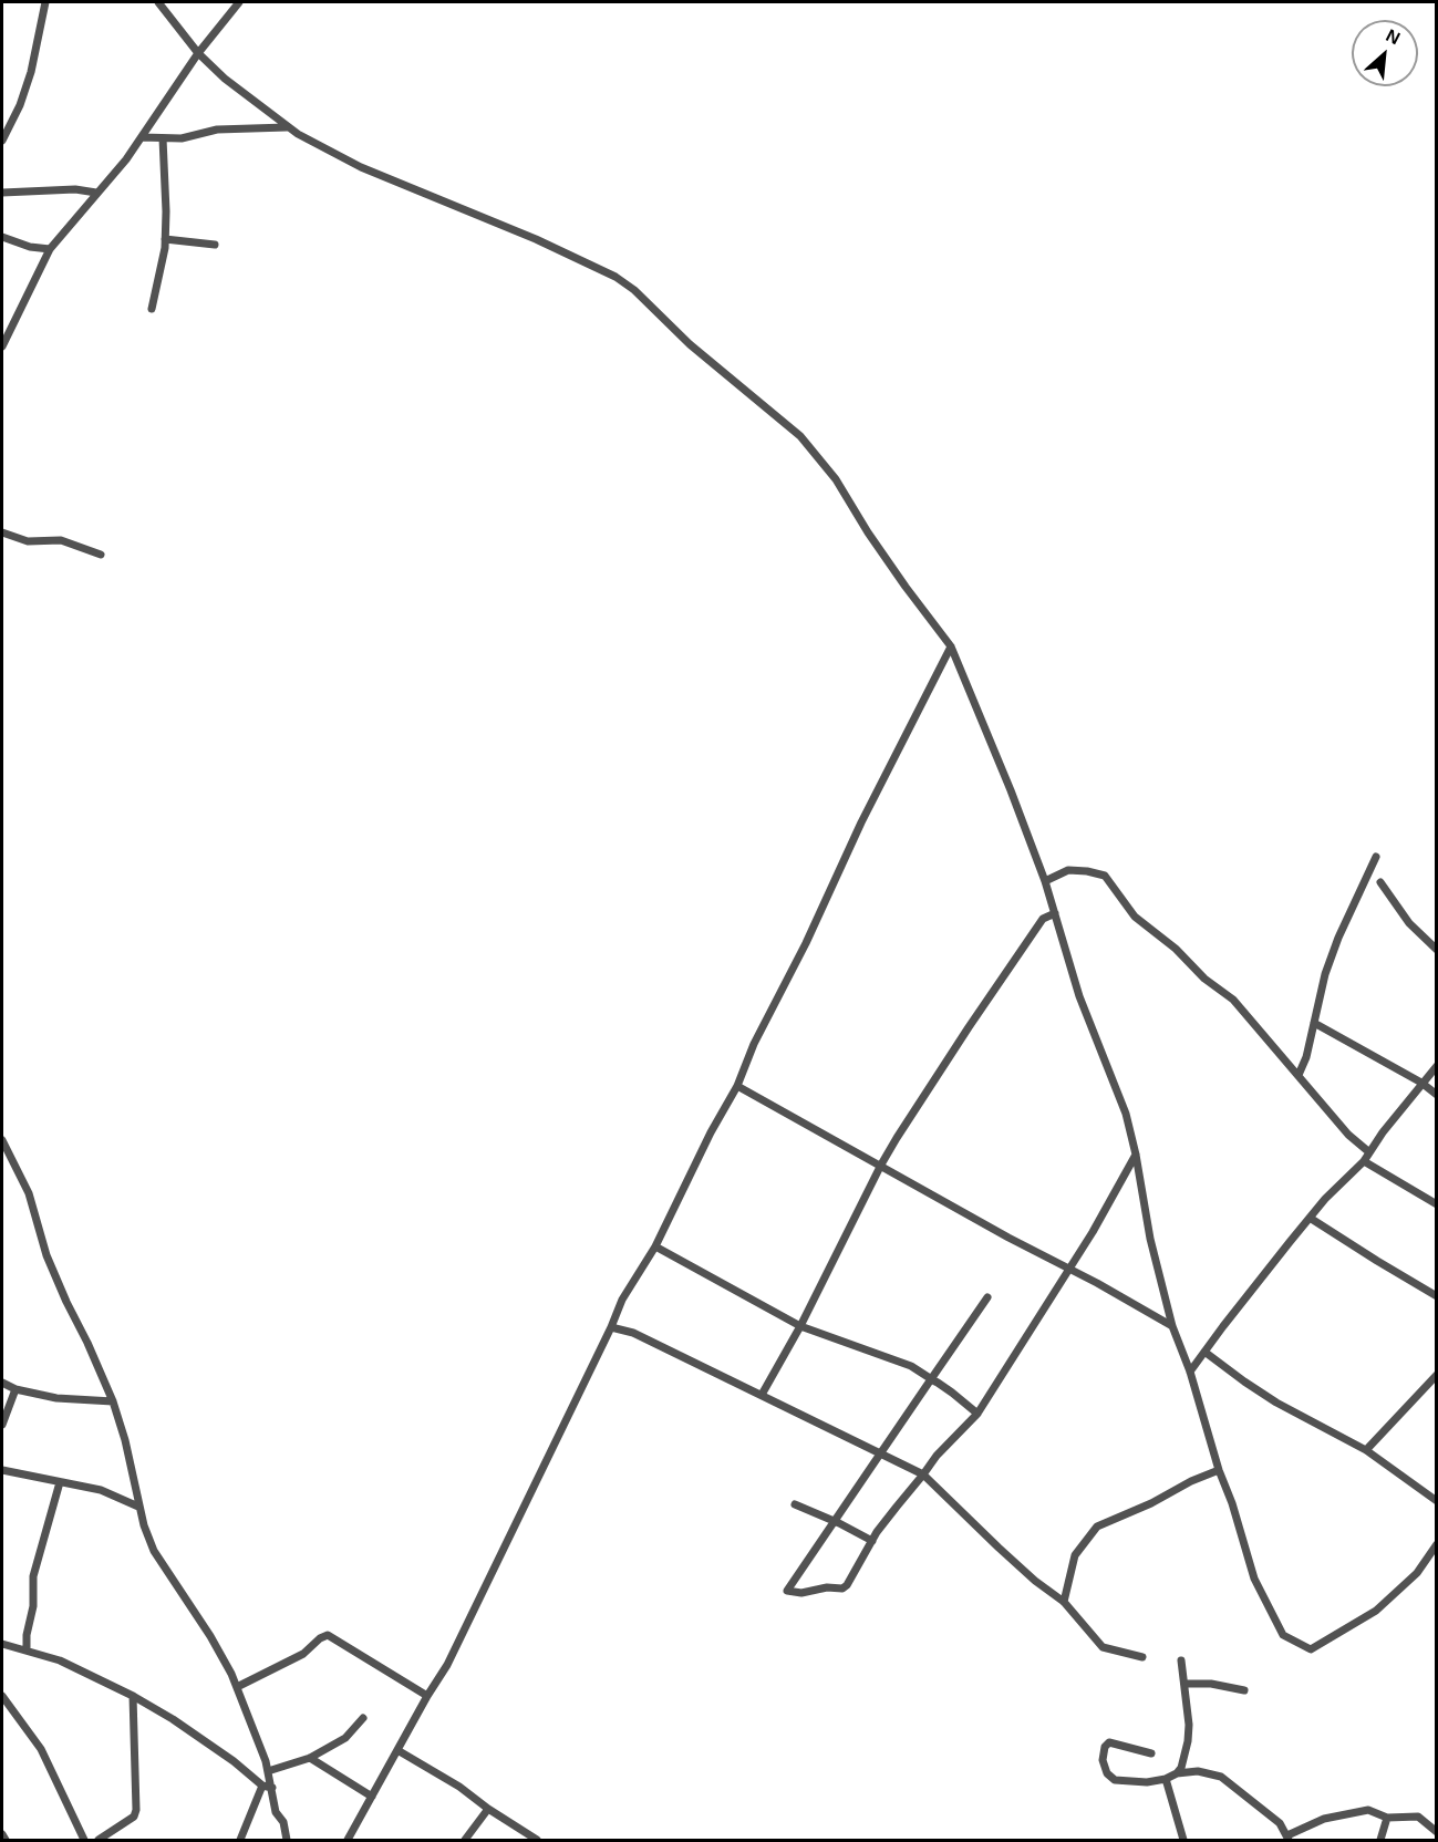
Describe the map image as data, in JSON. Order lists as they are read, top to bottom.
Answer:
{
  "north": "top right"
}
